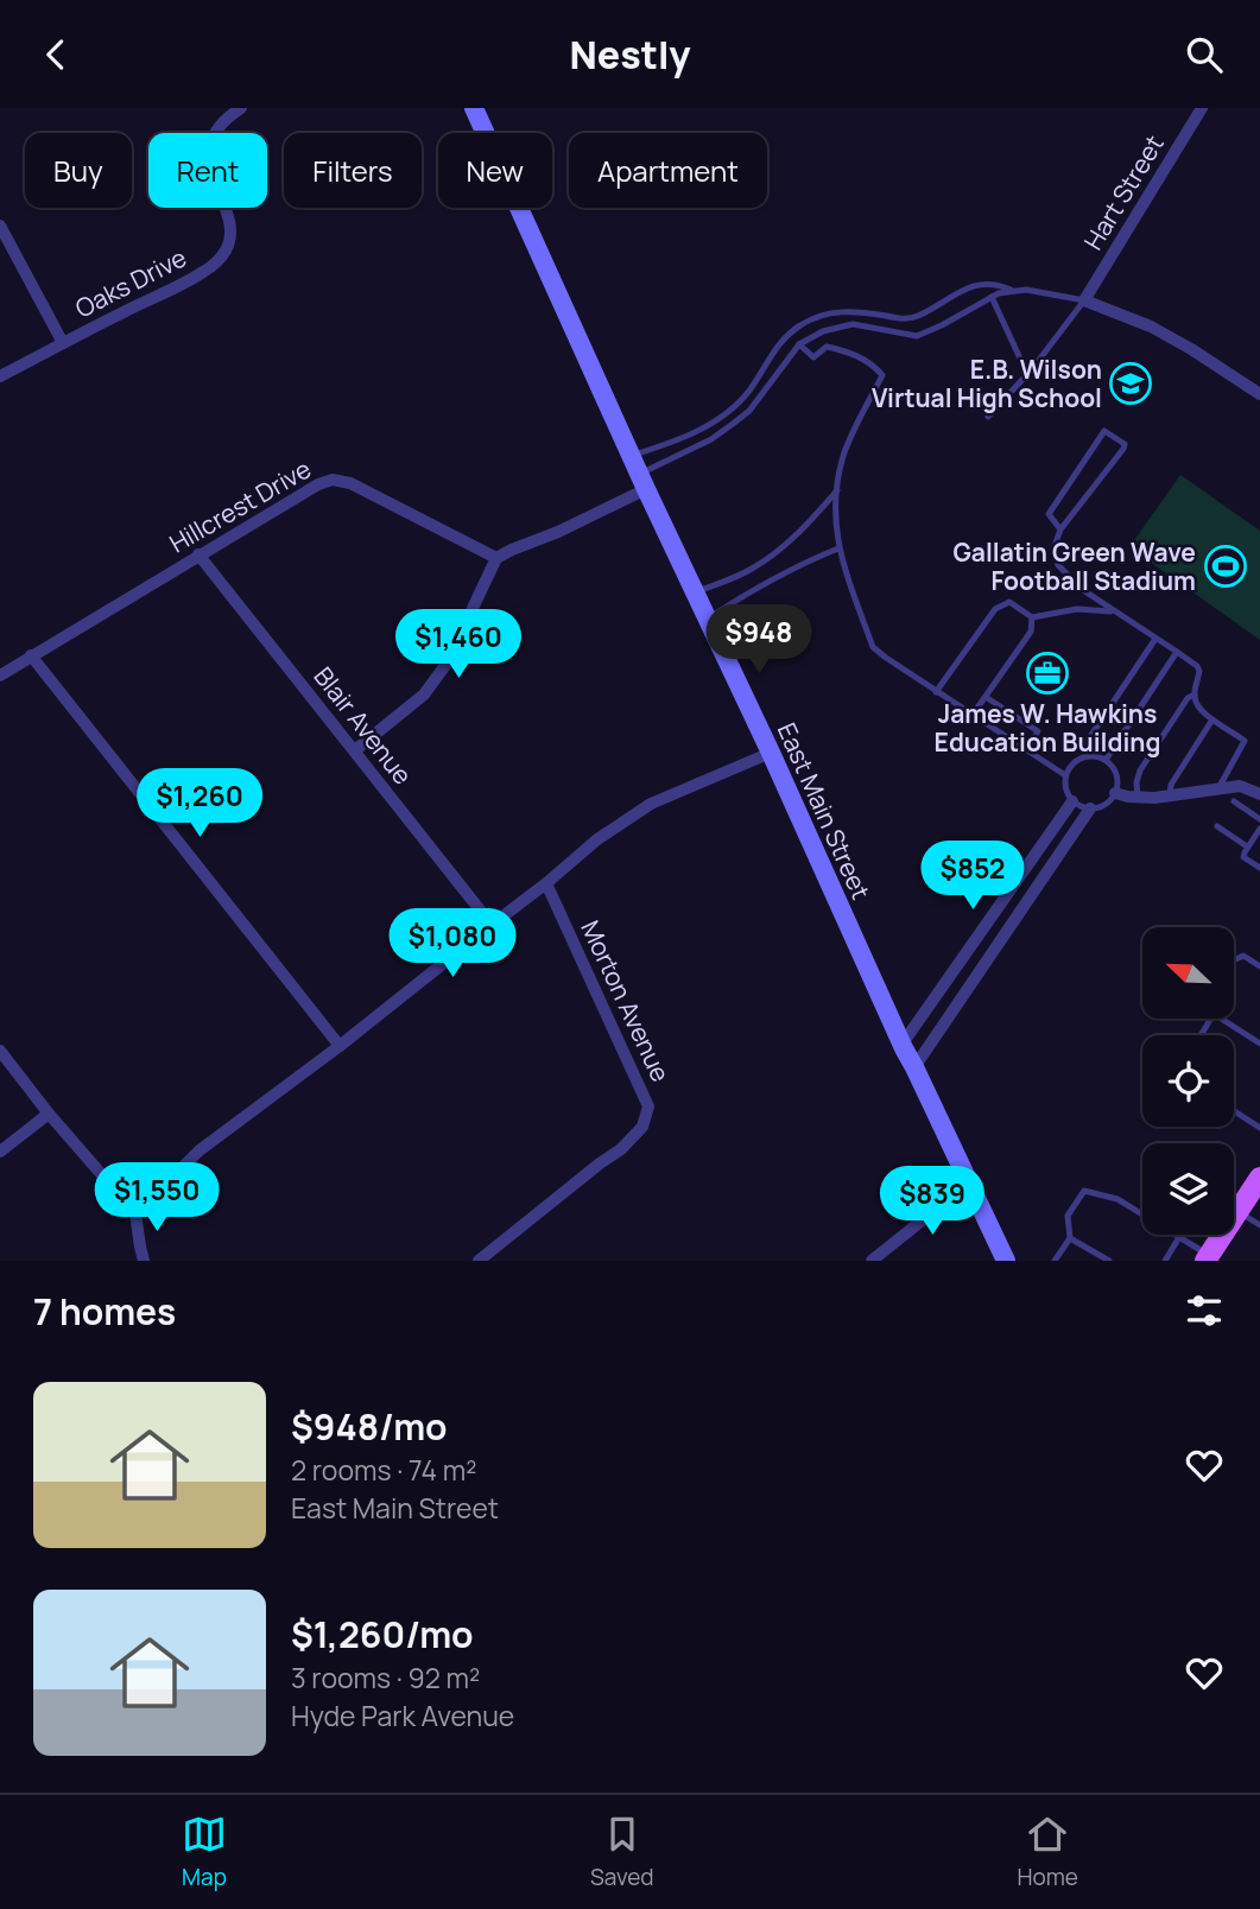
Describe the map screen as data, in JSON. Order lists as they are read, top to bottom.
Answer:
{
  "streets": {
    "street": [
      "Hart Street",
      "Oaks Drive",
      "Hillcrest Drive",
      "Blair Avenue",
      "East Main Street",
      "Morton Avenue"
    ]
  },
  "crossings": [
    ["Hillcrest Drive", "Blair Avenue"]
  ],
  "places": {
    "school or university": ["E.B. Wilson Virtual High School"],
    "sports": ["Gallatin Green Wave Football Stadium"],
    "office": ["James W. Hawkins Education Building"]
  },
  "north": "top left",
  "page": {
    "header": "Nestly",
    "chip": [
      "Buy",
      "Rent",
      "Filters",
      "New",
      "Apartment"
    ],
    "price": [
      "$948",
      "$1,460",
      "$1,260",
      "$852",
      "$1,080",
      "$1,550",
      "$839"
    ],
    "heading": "7 homes",
    "list": [
      {
        "name": "$948/mo",
        "note": "2 rooms · 74 m² · East Main Street"
      },
      {
        "name": "$1,260/mo",
        "note": "3 rooms · 92 m² · Hyde Park Avenue"
      }
    ],
    "tabs": ["Map", "Saved", "Home"]
  }
}
